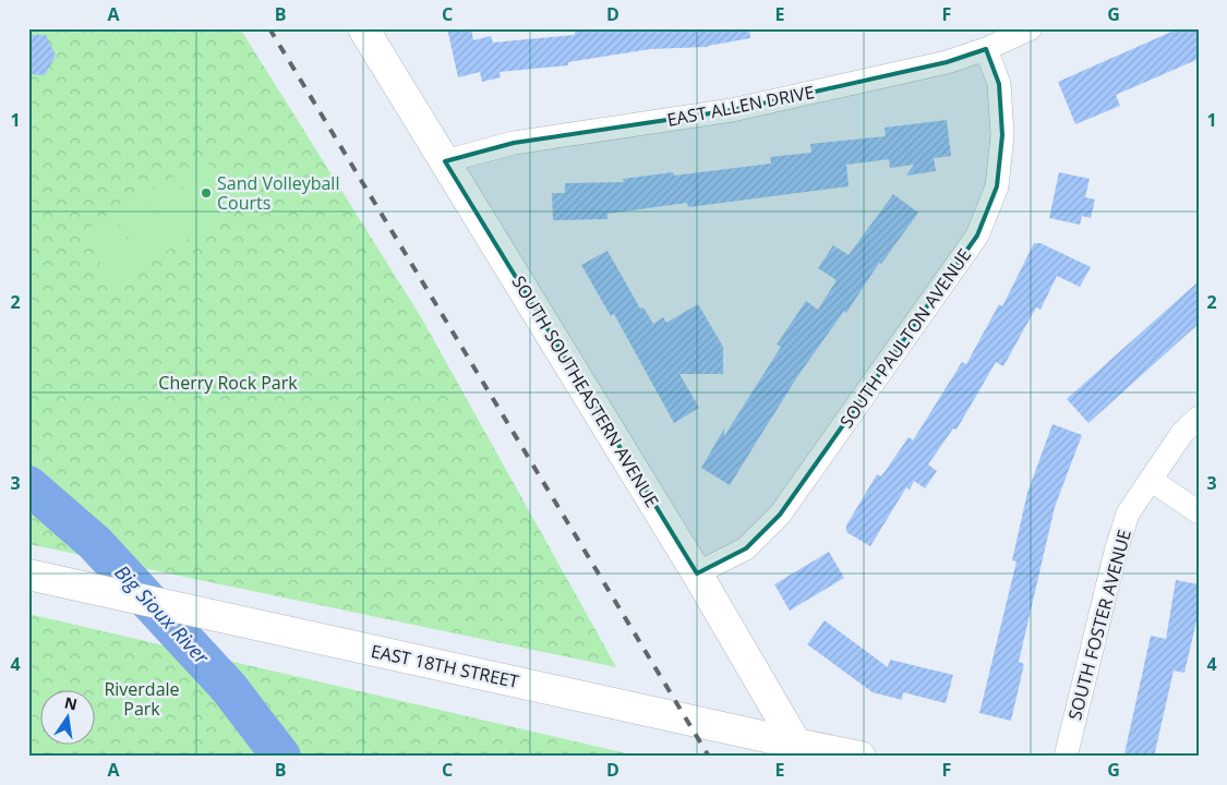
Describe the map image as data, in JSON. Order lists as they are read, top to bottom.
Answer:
{
  "streets": {
    "street": [
      "EAST ALLEN DRIVE",
      "SOUTH PAULTON AVENUE",
      "SOUTH SOUTHEASTERN AVENUE",
      "SOUTH FOSTER AVENUE",
      "EAST 18TH STREET"
    ]
  },
  "crossings": [
    ["EAST ALLEN DRIVE", "SOUTH PAULTON AVENUE"],
    ["EAST ALLEN DRIVE", "SOUTH SOUTHEASTERN AVENUE"],
    ["SOUTH PAULTON AVENUE", "SOUTH SOUTHEASTERN AVENUE"],
    ["SOUTH SOUTHEASTERN AVENUE", "EAST 18TH STREET"]
  ],
  "water": ["Big Sioux River"],
  "parks": ["Cherry Rock Park", "Riverdale Park"],
  "places": ["Sand Volleyball Courts"],
  "north": "top",
  "grid": {
    "columns": [
      "A",
      "B",
      "C",
      "D",
      "E",
      "F",
      "G"
    ],
    "rows": [
      "1",
      "2",
      "3",
      "4"
    ]
  }
}
